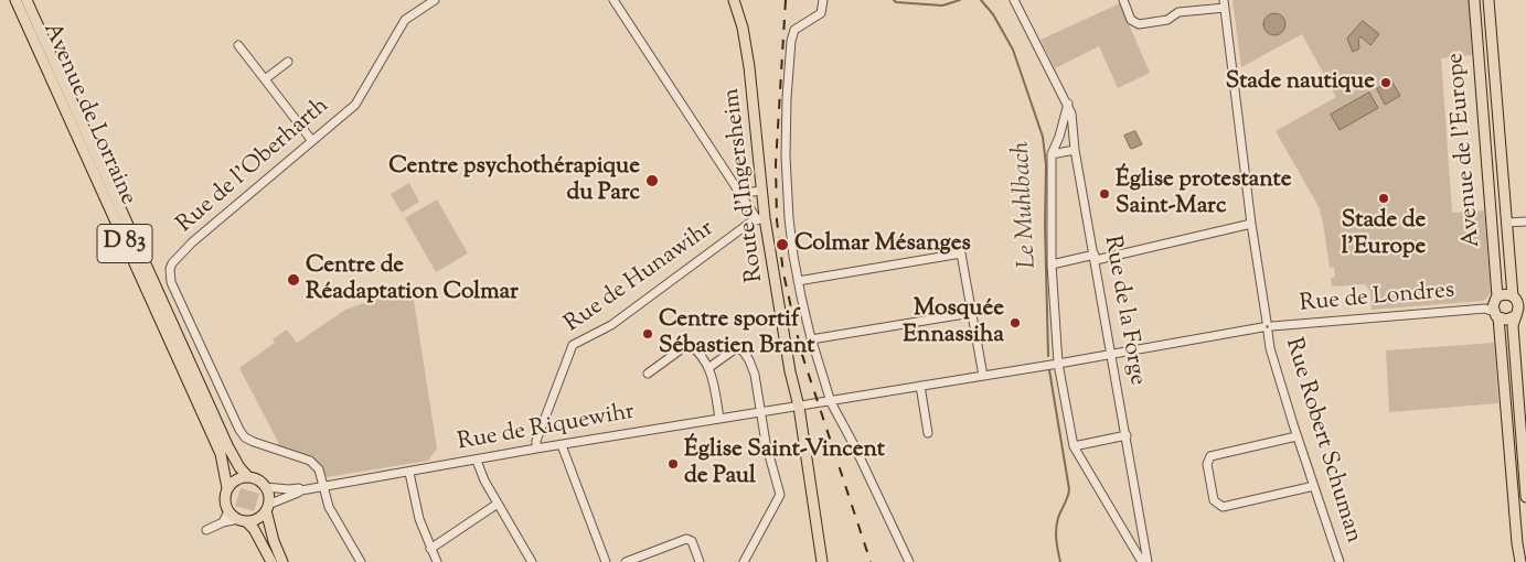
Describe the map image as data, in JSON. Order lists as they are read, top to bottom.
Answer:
{
  "streets": {
    "main road": [
      "Avenue de Lorraine",
      "Avenue de l'Europe",
      "Route d'Ingersheim",
      "D 83"
    ],
    "street": [
      "Rue de l'Oberharth",
      "Rue de Hunawihr",
      "Rue de Londres",
      "Rue de la Forge",
      "Rue de Riquewihr",
      "Rue Robert Schuman"
    ]
  },
  "crossings": [
    ["Avenue de Lorraine", "Rue de Riquewihr"],
    ["Avenue de l'Europe", "Rue de Londres"],
    ["Rue de l'Oberharth", "Rue de Riquewihr"],
    ["Route d'Ingersheim", "Rue de Hunawihr"],
    ["Route d'Ingersheim", "Rue de Riquewihr"],
    ["Rue de Hunawihr", "Rue de Riquewihr"],
    ["Rue de Londres", "Rue de la Forge"],
    ["Rue de Londres", "Rue de Riquewihr"],
    ["Rue de Londres", "Rue Robert Schuman"]
  ],
  "water": ["Le Muhlbach"],
  "places": [
    "Stade nautique",
    "Centre psychothérapique du Parc",
    "Église protestante Saint-Marc",
    "Stade de l'Europe",
    "Colmar Mésanges",
    "Centre de Réadaptation Colmar",
    "Mosquée Ennassiha",
    "Centre sportif Sébastien Brant",
    "Église Saint-Vincent de Paul"
  ]
}
